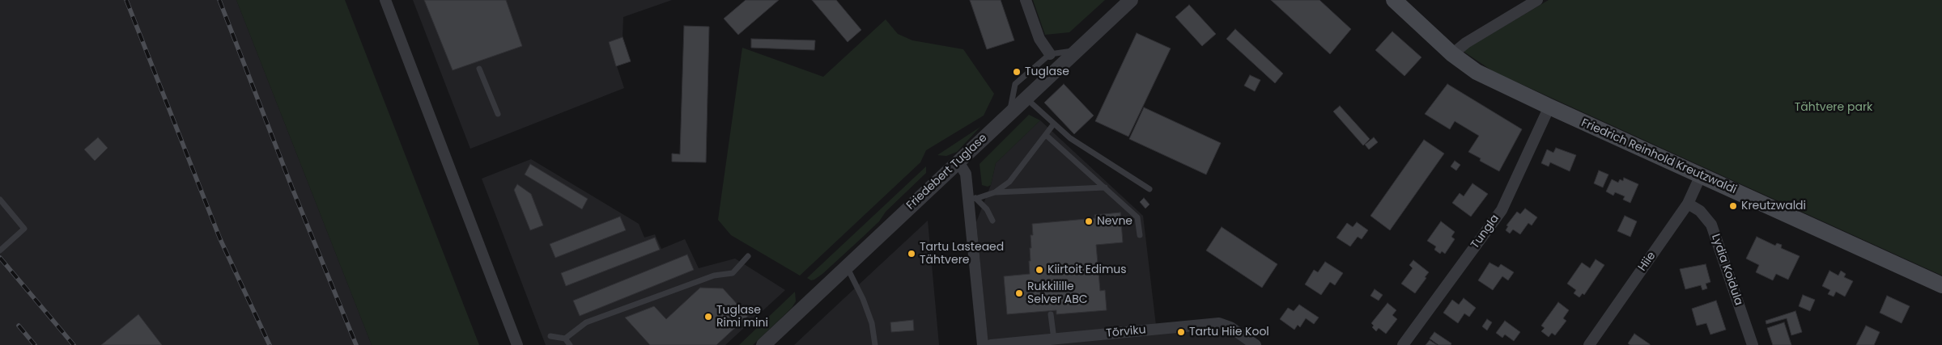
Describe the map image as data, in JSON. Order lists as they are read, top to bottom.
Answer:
{
  "streets": {
    "main road": ["Friedrich Reinhold Kreutzwaldi"],
    "street": [
      "Friedebert Tuglase",
      "Tungla",
      "Hiie",
      "Lydia Koidula",
      "Tõrviku"
    ]
  },
  "crossings": [
    ["Friedrich Reinhold Kreutzwaldi", "Tungla"],
    ["Friedrich Reinhold Kreutzwaldi", "Hiie"],
    ["Hiie", "Lydia Koidula"]
  ],
  "parks": ["Tähtvere park"],
  "places": [
    "Tuglase",
    "Kreutzwaldi",
    "Nevne",
    "Tartu Lasteaed Tähtvere",
    "Kiirtoit Edimus",
    "Rukkilille Selver ABC",
    "Tuglase Rimi mini",
    "Tartu Hiie Kool"
  ]
}
